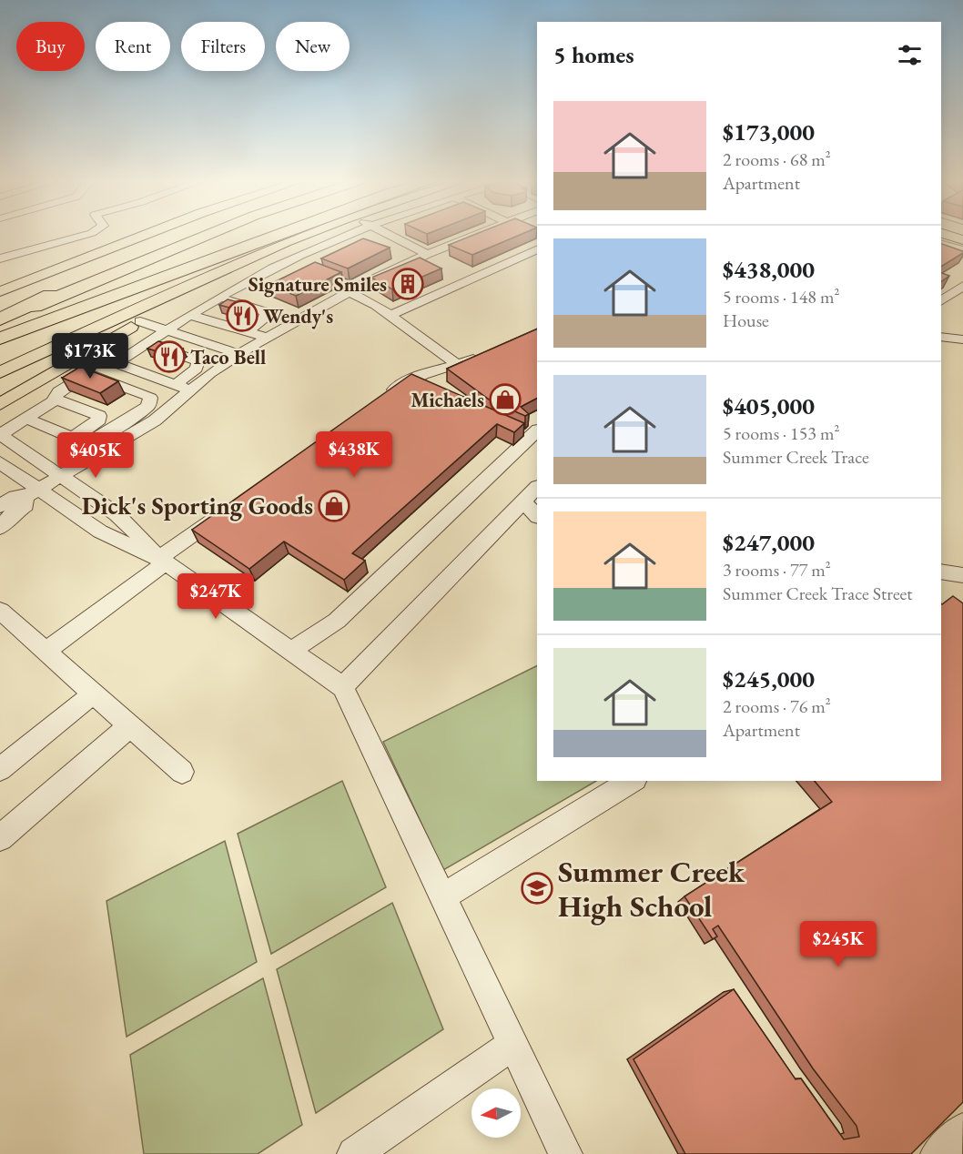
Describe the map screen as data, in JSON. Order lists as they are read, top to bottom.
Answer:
{
  "places": {
    "building": ["Signature Smiles"],
    "restaurant": ["Wendy's", "Taco Bell"],
    "shop": ["Michaels", "Dick's Sporting Goods"],
    "school or university": ["Summer Creek High School"]
  },
  "north": "left",
  "page": {
    "chip": [
      "Buy",
      "Rent",
      "Filters",
      "New"
    ],
    "heading": "5 homes",
    "list": [
      {
        "name": "$173,000",
        "note": "2 rooms · 68 m² · Apartment"
      },
      {
        "name": "$438,000",
        "note": "5 rooms · 148 m² · House"
      },
      {
        "name": "$405,000",
        "note": "5 rooms · 153 m² · Summer Creek Trace"
      },
      {
        "name": "$247,000",
        "note": "3 rooms · 77 m² · Summer Creek Trace Street"
      },
      {
        "name": "$245,000",
        "note": "2 rooms · 76 m² · Apartment"
      }
    ],
    "price": [
      "$173K",
      "$438K",
      "$405K",
      "$247K",
      "$245K"
    ]
  }
}
